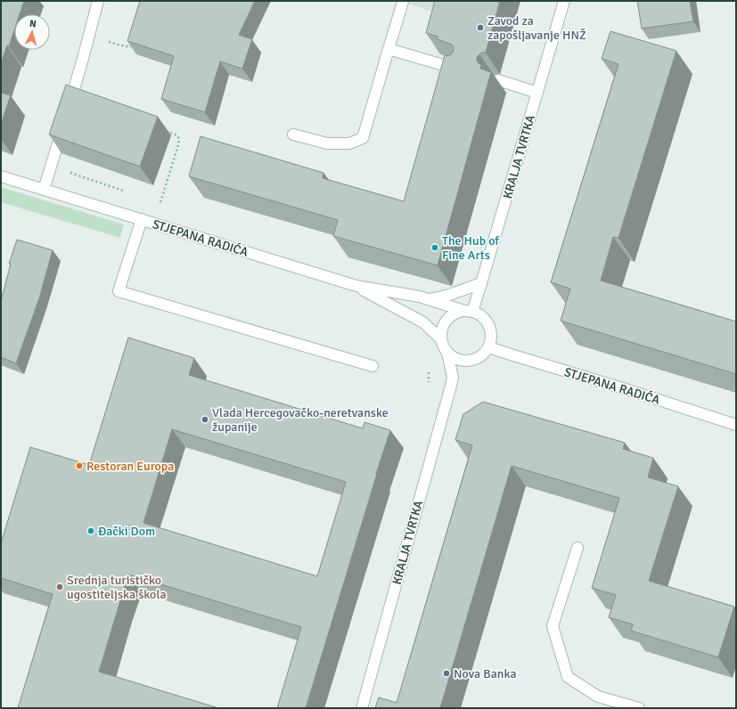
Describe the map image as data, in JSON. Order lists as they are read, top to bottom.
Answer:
{
  "streets": {
    "street": ["KRALJA TVRTKA", "STJEPANA RADIĆA"]
  },
  "crossings": [
    ["KRALJA TVRTKA", "STJEPANA RADIĆA"]
  ],
  "places": [
    "Zavod za zapošljavanje HNŽ",
    "The Hub of Fine Arts",
    "Vlada Hercegovačko-neretvanske županije",
    "Restoran Europa",
    "Đački Dom",
    "Srednja turističko ugostiteljska škola",
    "Nova Banka"
  ],
  "north": "top"
}
